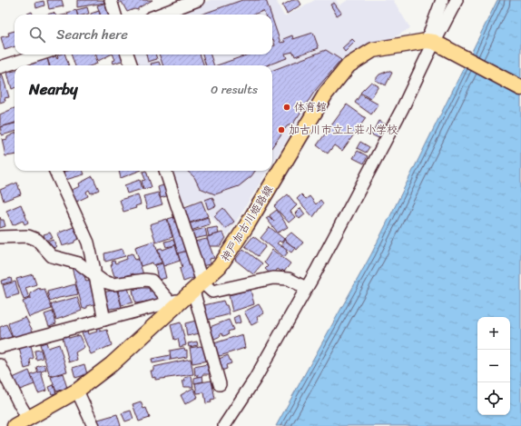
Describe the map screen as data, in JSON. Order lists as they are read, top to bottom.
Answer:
{
  "streets": {
    "main road": ["神戸加古川姫路線"]
  },
  "places": ["体育館", "加古川市立上荘小学校"],
  "page": {
    "search": "Search here",
    "heading": ["Nearby", "0 results"],
    "map_buttons": ["+", "−"]
  }
}
